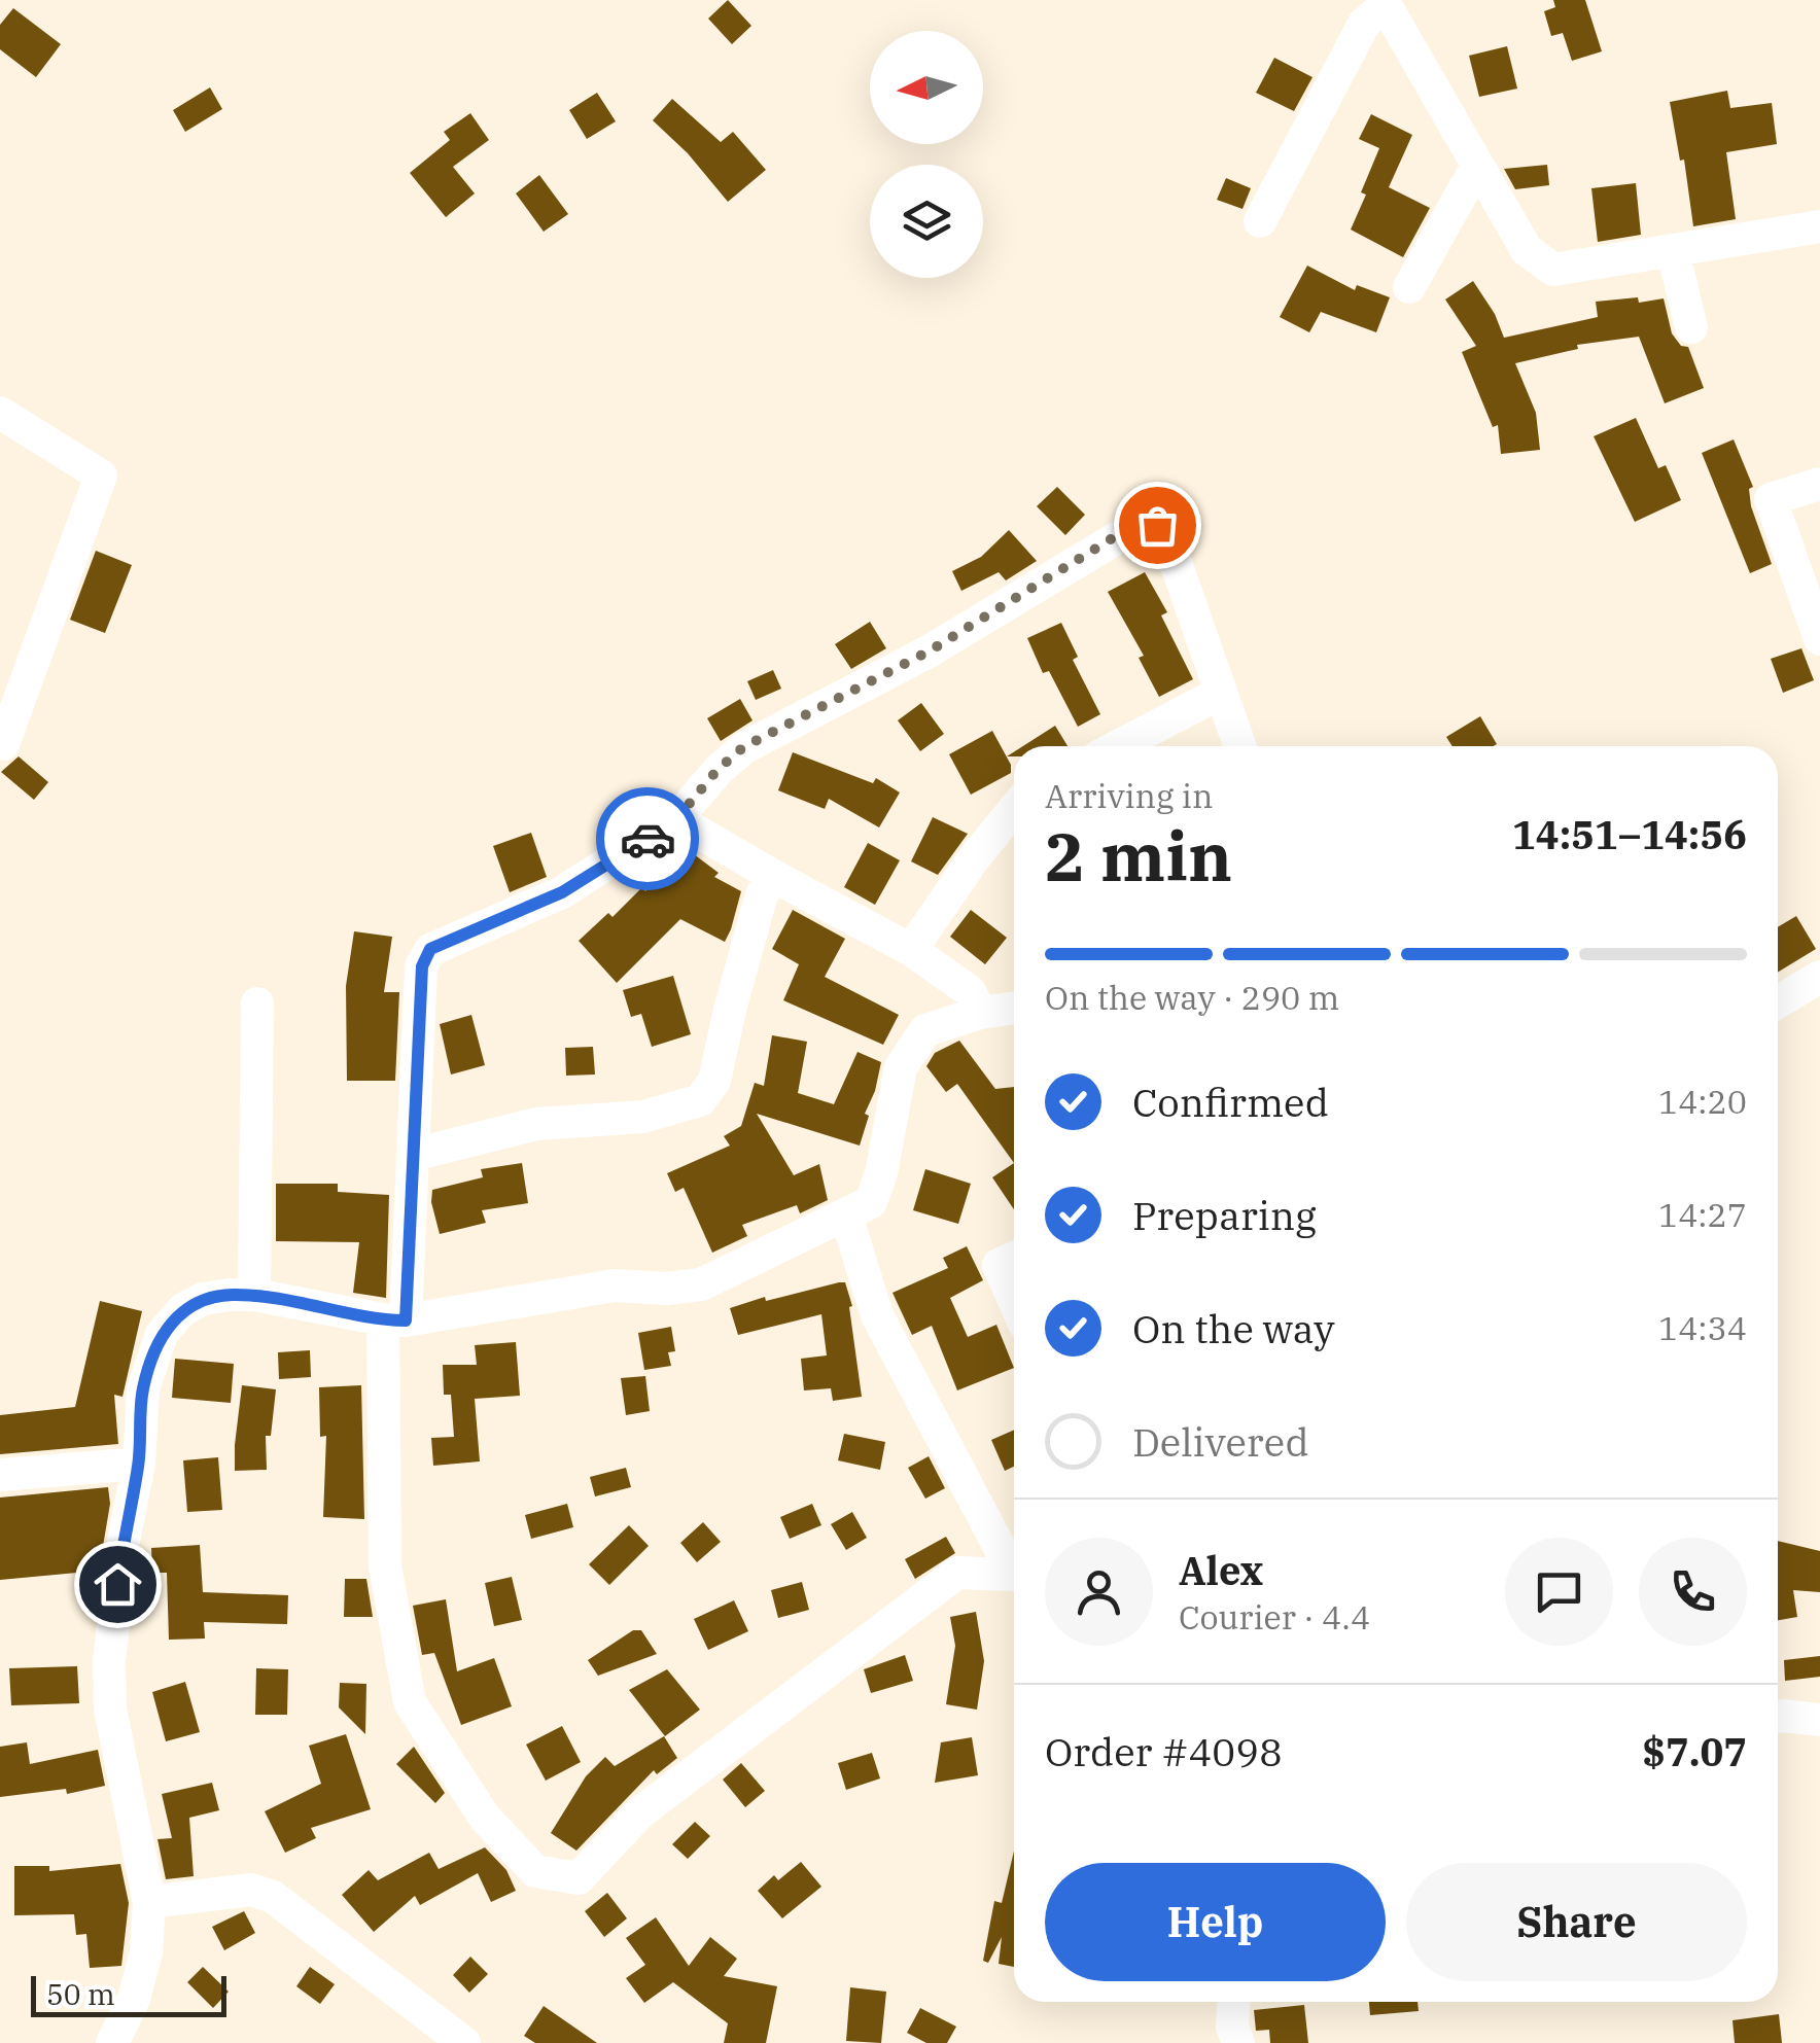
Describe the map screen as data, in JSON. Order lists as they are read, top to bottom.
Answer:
{
  "scale_bar": "50 m",
  "north": "left",
  "page": {
    "heading": ["2 min", "Arriving in", "14:51–14:56"],
    "panel": [
      "Alex",
      "Courier · 4.4",
      "Order #4098",
      "$7.07"
    ],
    "bar": "On the way · 290 m",
    "list": [
      ["Confirmed", "14:20"],
      ["Preparing", "14:27"],
      ["On the way", "14:34"],
      "Delivered"
    ],
    "buttons": ["Help", "Share"],
    "scale": "50 m"
  }
}
